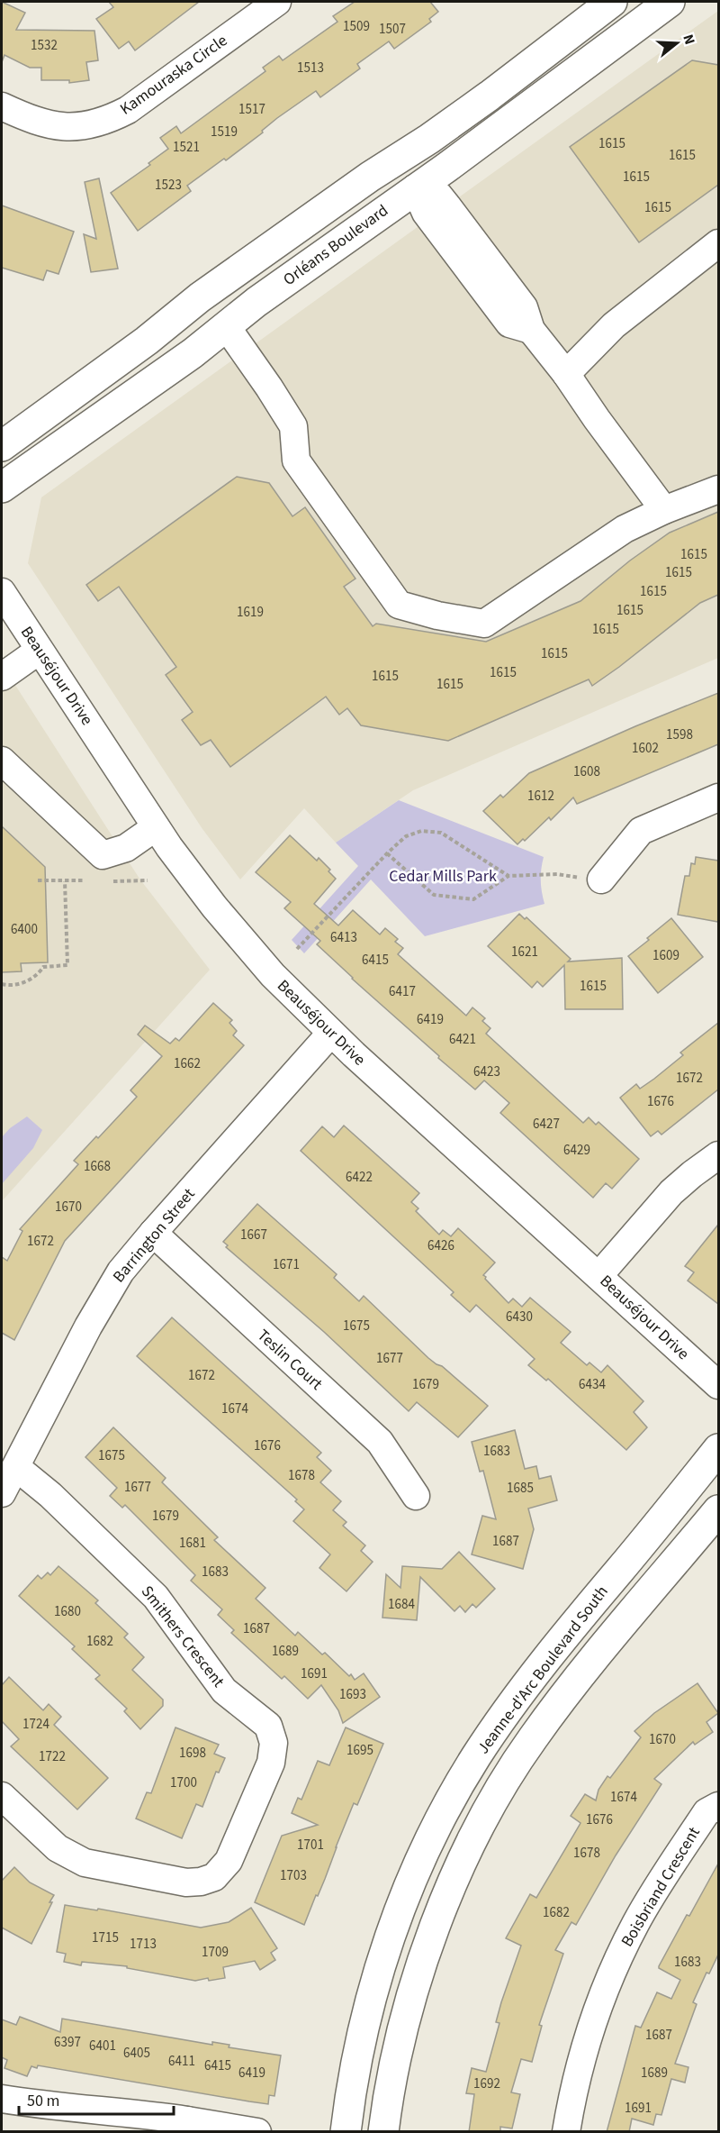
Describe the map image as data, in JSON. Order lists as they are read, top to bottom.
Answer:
{
  "streets": {
    "main road": ["Orléans Boulevard", "Jeanne-d'Arc Boulevard South"],
    "street": [
      "Kamouraska Circle",
      "Beauséjour Drive",
      "Barrington Street",
      "Teslin Court",
      "Smithers Crescent",
      "Boisbriand Crescent"
    ]
  },
  "crossings": [
    ["Beauséjour Drive", "Barrington Street"],
    ["Barrington Street", "Teslin Court"],
    ["Barrington Street", "Smithers Crescent"]
  ],
  "parks": ["Cedar Mills Park"],
  "house_numbers": [
    "1509",
    "1507",
    "1532",
    "1513",
    "1517",
    "1519",
    "1615",
    "1521",
    "1615",
    "1615",
    "1523",
    "1615",
    "1615",
    "1615",
    "1615",
    "1615",
    "1619",
    "1615",
    "1615",
    "1615",
    "1615",
    "1615",
    "1598",
    "1602",
    "1608",
    "1612",
    "6400",
    "6413",
    "1621",
    "1609",
    "6415",
    "1615",
    "6417",
    "6419",
    "6421",
    "1662",
    "6423",
    "1672",
    "1676",
    "6427",
    "6429",
    "1668",
    "6422",
    "1670",
    "1667",
    "1672",
    "6426",
    "1671",
    "6430",
    "1675",
    "1677",
    "1672",
    "1679",
    "6434",
    "1674",
    "1676",
    "1683",
    "1675",
    "1678",
    "1677",
    "1685",
    "1679",
    "1687",
    "1681",
    "1683",
    "1684",
    "1680",
    "1687",
    "1682",
    "1689",
    "1691",
    "1693",
    "1724",
    "1670",
    "1695",
    "1698",
    "1722",
    "1700",
    "1674",
    "1676",
    "1701",
    "1678",
    "1703",
    "1682",
    "1715",
    "1713",
    "1709",
    "1683",
    "1687",
    "6397",
    "6401",
    "6405",
    "6411",
    "6415",
    "6419",
    "1689",
    "1692",
    "1691"
  ],
  "scale_bar": "50 m",
  "north": "right"
}
